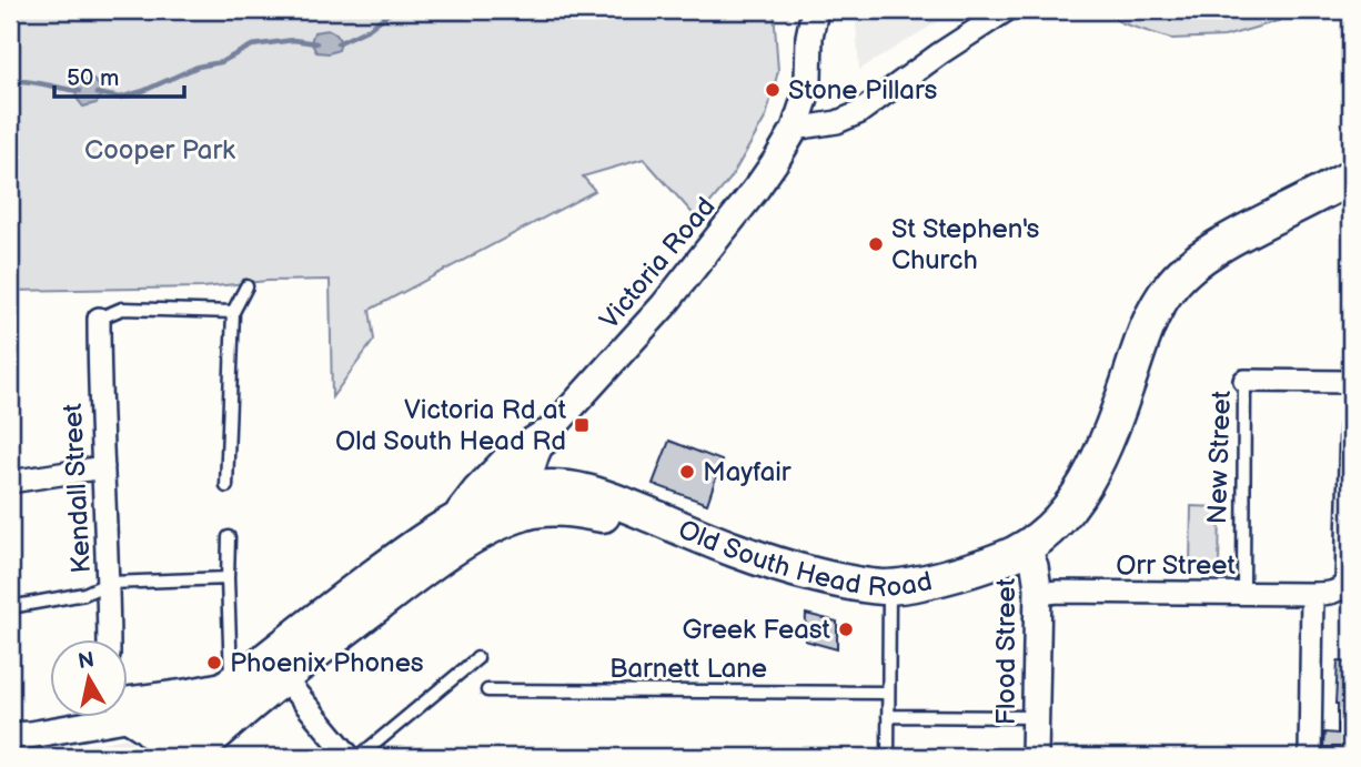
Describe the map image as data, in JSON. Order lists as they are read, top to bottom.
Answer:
{
  "streets": {
    "main road": ["Old South Head Road"],
    "street": [
      "Victoria Road",
      "New Street",
      "Kendall Street",
      "Orr Street",
      "Flood Street"
    ],
    "lane": ["Barnett Lane"]
  },
  "crossings": [
    ["Victoria Road", "Old South Head Road"],
    ["New Street", "Orr Street"],
    ["Old South Head Road", "Orr Street"],
    ["Old South Head Road", "Flood Street"],
    ["Orr Street", "Flood Street"]
  ],
  "parks": ["Cooper Park"],
  "places": {
    "other": [
      "Stone Pillars",
      "St Stephen's Church",
      "Mayfair",
      "Greek Feast",
      "Phoenix Phones"
    ],
    "transit": ["Victoria Rd at Old South Head Rd"]
  },
  "scale_bar": "50 m",
  "north": "top"
}
